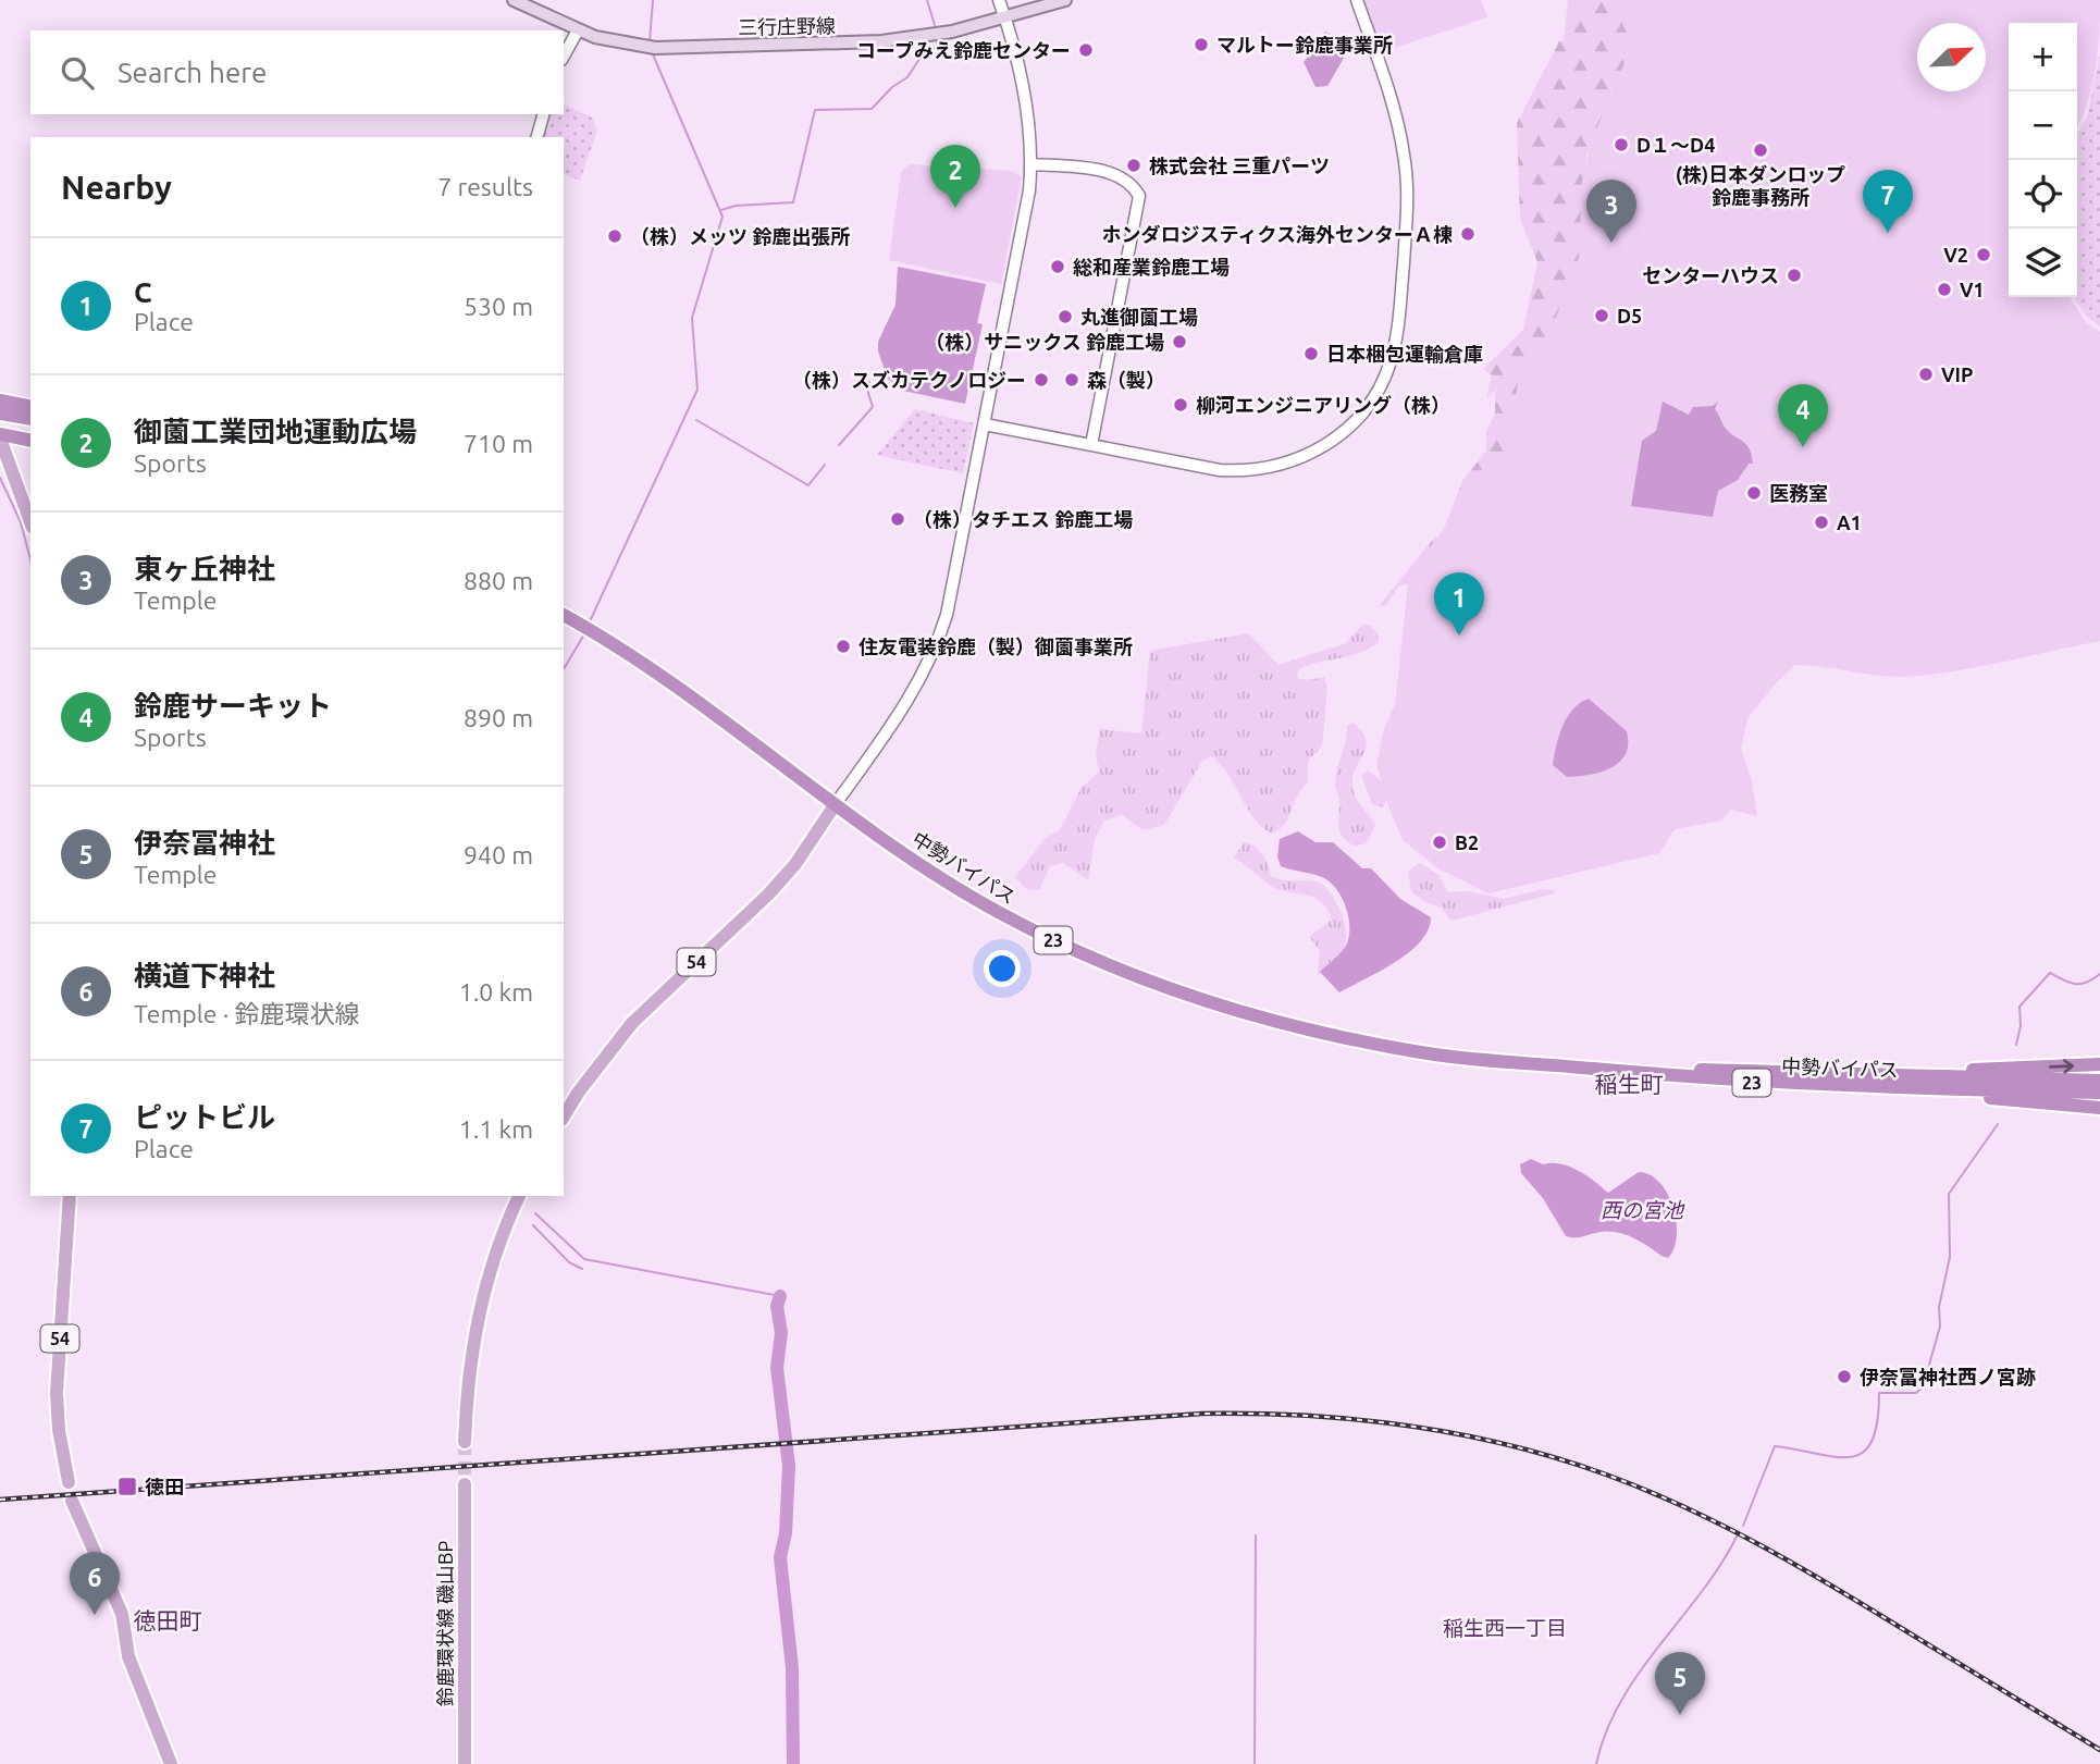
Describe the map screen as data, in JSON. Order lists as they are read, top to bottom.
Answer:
{
  "streets": {
    "highway": ["中勢バイパス", "23"],
    "main road": ["三行庄野線", "54", "鈴鹿環状線 磯山BP"]
  },
  "crossings": [
    ["中勢バイパス", "23"],
    ["中勢バイパス", "54"]
  ],
  "districts": ["稲生町", "徳田町", "稲生西一丁目"],
  "water": ["西の宮池"],
  "places": {
    "other": [
      "マルトー鈴鹿事業所",
      "コープみえ鈴鹿センター",
      "D１～D4",
      "(株)日本ダンロップ 鈴鹿事務所",
      "株式会社 三重パーツ",
      "ホンダロジスティクス海外センターＡ棟",
      "（株）メッツ 鈴鹿出張所",
      "V2",
      "総和産業鈴鹿工場",
      "センターハウス",
      "V1",
      "D5",
      "丸進御薗工場",
      "（株）サニックス 鈴鹿工場",
      "日本梱包運輸倉庫",
      "VIP",
      "（株）スズカテクノロジー",
      "森（製）",
      "柳河エンジニアリング（株）",
      "医務室",
      "（株）タチエス 鈴鹿工場",
      "A1",
      "住友電装鈴鹿（製）御薗事業所",
      "B2",
      "伊奈冨神社西ノ宮跡"
    ],
    "transit": ["徳田"]
  },
  "north": "top right",
  "page": {
    "map_buttons": ["+", "−"],
    "search": "Search here",
    "heading": ["Nearby", "7 results"],
    "pins": [
      "2",
      "7",
      "3",
      "4",
      "1",
      "6",
      "5"
    ],
    "list": [
      {
        "mark": "1",
        "name": "C",
        "note": "Place",
        "value": "530 m"
      },
      {
        "mark": "2",
        "name": "御薗工業団地運動広場",
        "note": "Sports",
        "value": "710 m"
      },
      {
        "mark": "3",
        "name": "東ヶ丘神社",
        "note": "Temple",
        "value": "880 m"
      },
      {
        "mark": "4",
        "name": "鈴鹿サーキット",
        "note": "Sports",
        "value": "890 m"
      },
      {
        "mark": "5",
        "name": "伊奈冨神社",
        "note": "Temple",
        "value": "940 m"
      },
      {
        "mark": "6",
        "name": "横道下神社",
        "note": "Temple · 鈴鹿環状線",
        "value": "1.0 km"
      },
      {
        "mark": "7",
        "name": "ピットビル",
        "note": "Place",
        "value": "1.1 km"
      }
    ]
  }
}
